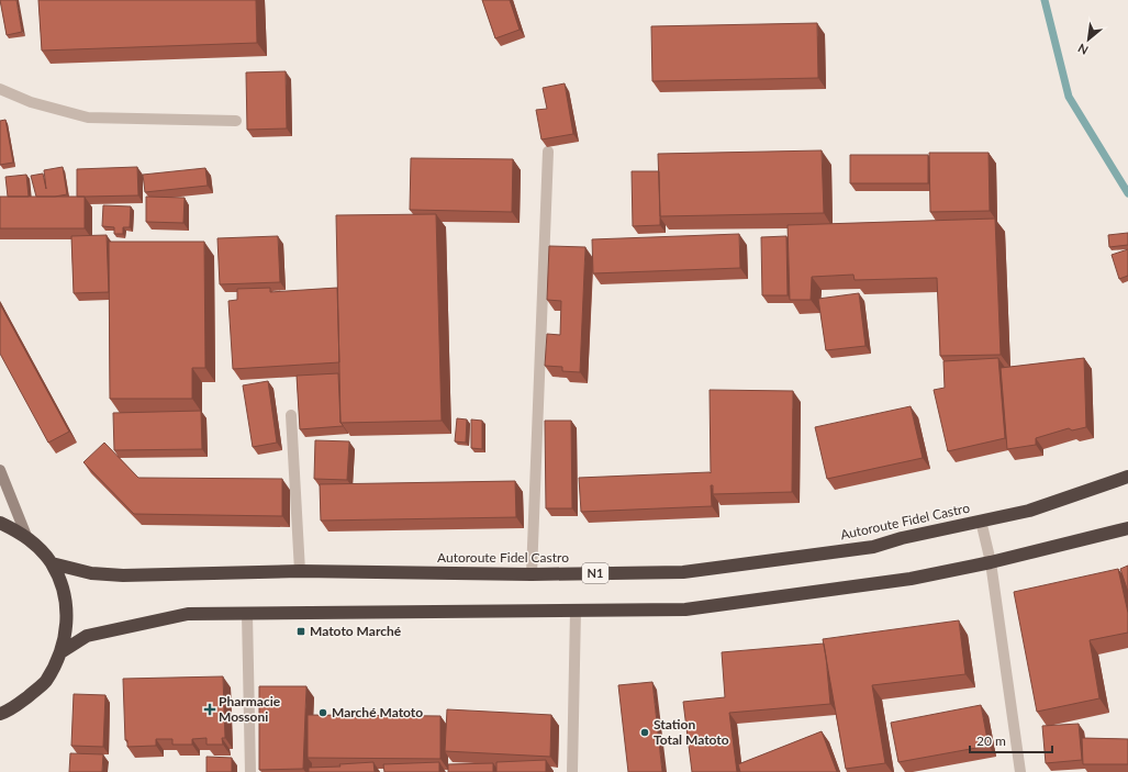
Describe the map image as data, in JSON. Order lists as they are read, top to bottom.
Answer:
{
  "streets": {
    "highway": ["Autoroute Fidel Castro", "N1"]
  },
  "places": {
    "transit": ["Matoto Marché"],
    "health": ["Pharmacie Mossoni"],
    "other": ["Marché Matoto", "Station Total Matoto"]
  },
  "scale_bar": "20 m",
  "north": "bottom left"
}
